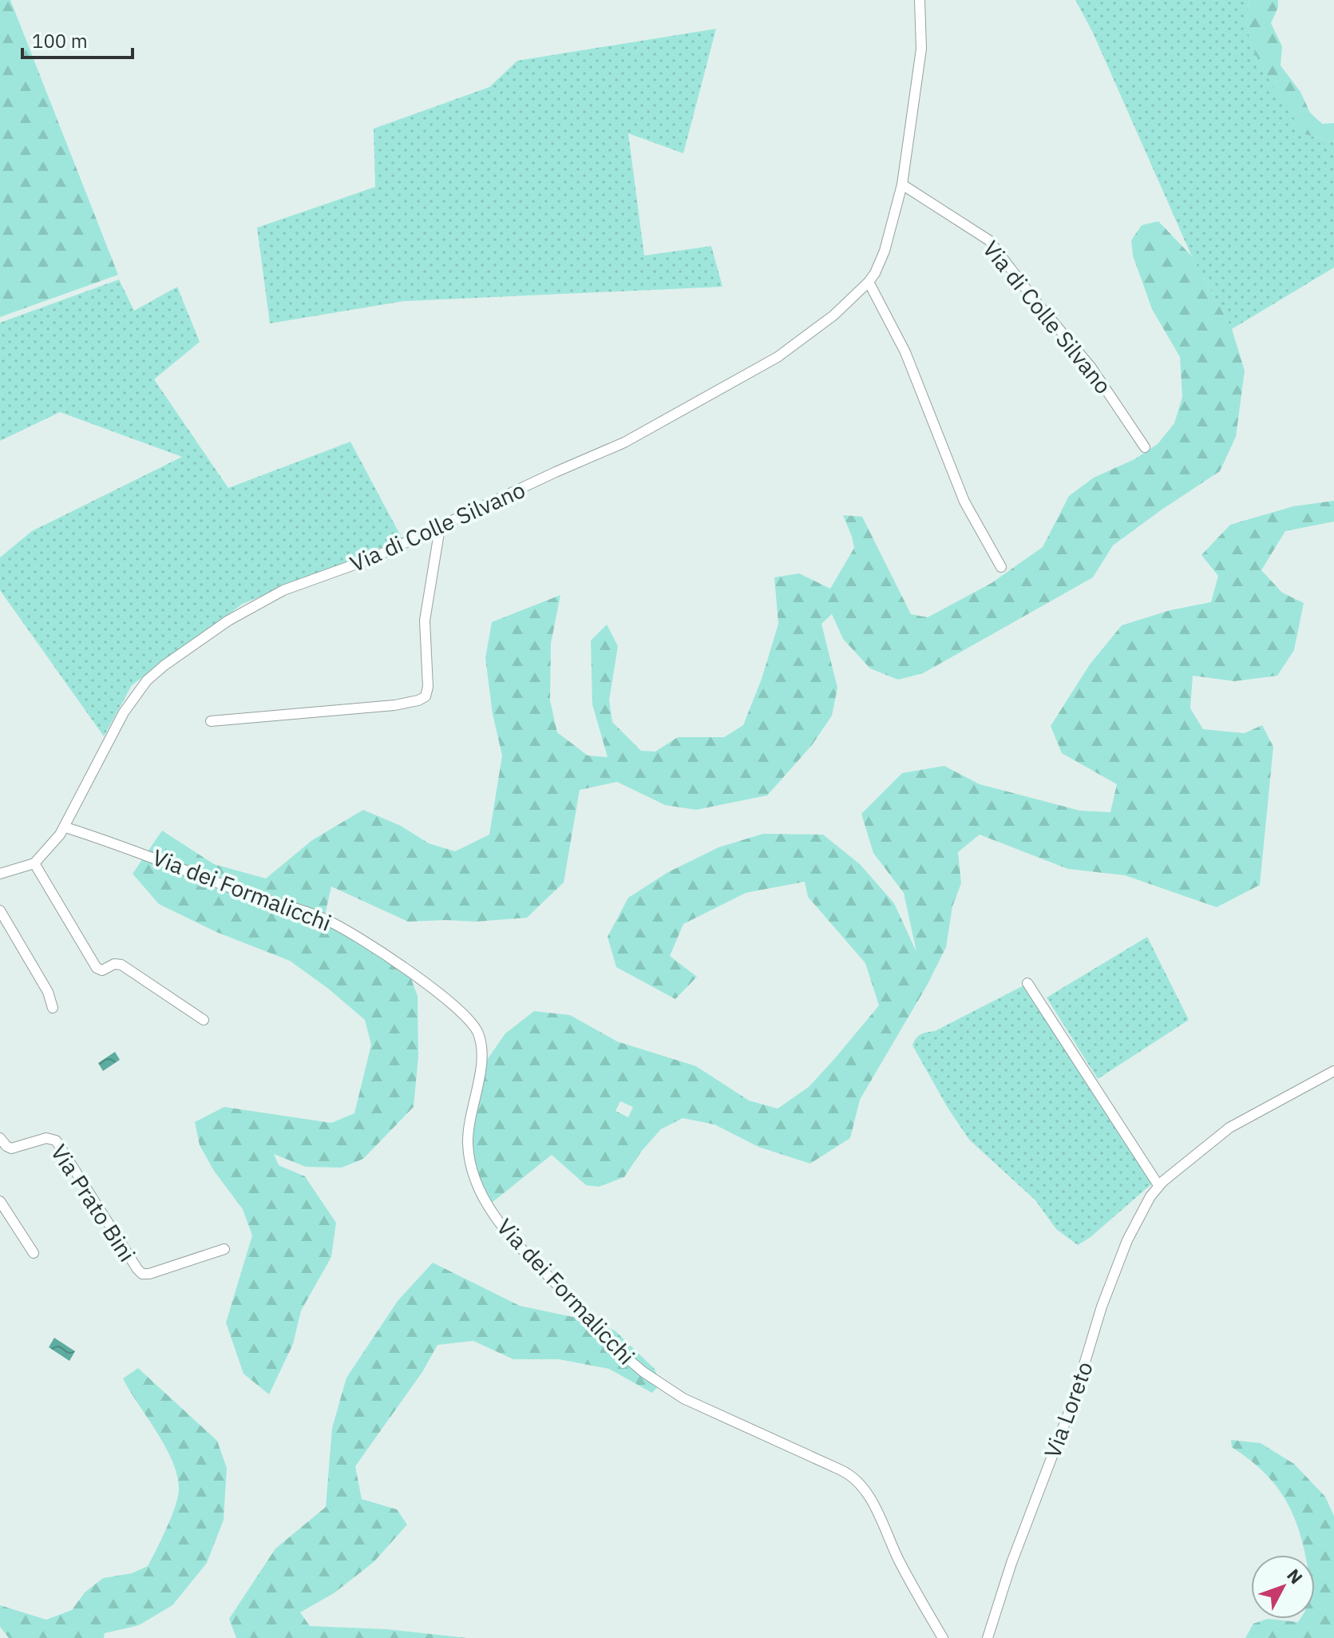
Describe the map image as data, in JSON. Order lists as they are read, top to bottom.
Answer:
{
  "streets": {
    "street": [
      "Via di Colle Silvano",
      "Via dei Formalicchi",
      "Via Prato Bini",
      "Via Loreto"
    ]
  },
  "crossings": [
    ["Via di Colle Silvano", "Via dei Formalicchi"]
  ],
  "scale_bar": "100 m",
  "north": "top right"
}
